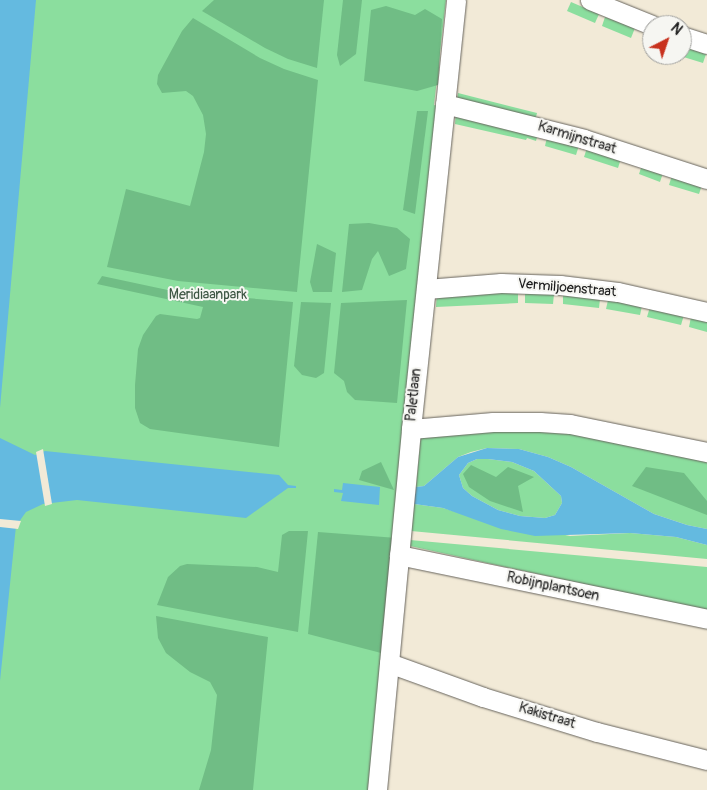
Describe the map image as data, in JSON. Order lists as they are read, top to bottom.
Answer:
{
  "streets": {
    "street": [
      "Karmijnstraat",
      "Vermiljoenstraat",
      "Paletlaan",
      "Robijnplantsoen",
      "Kakistraat"
    ]
  },
  "crossings": [
    ["Karmijnstraat", "Paletlaan"],
    ["Vermiljoenstraat", "Paletlaan"],
    ["Paletlaan", "Robijnplantsoen"],
    ["Paletlaan", "Kakistraat"]
  ],
  "parks": ["Meridiaanpark"],
  "north": "top right"
}
